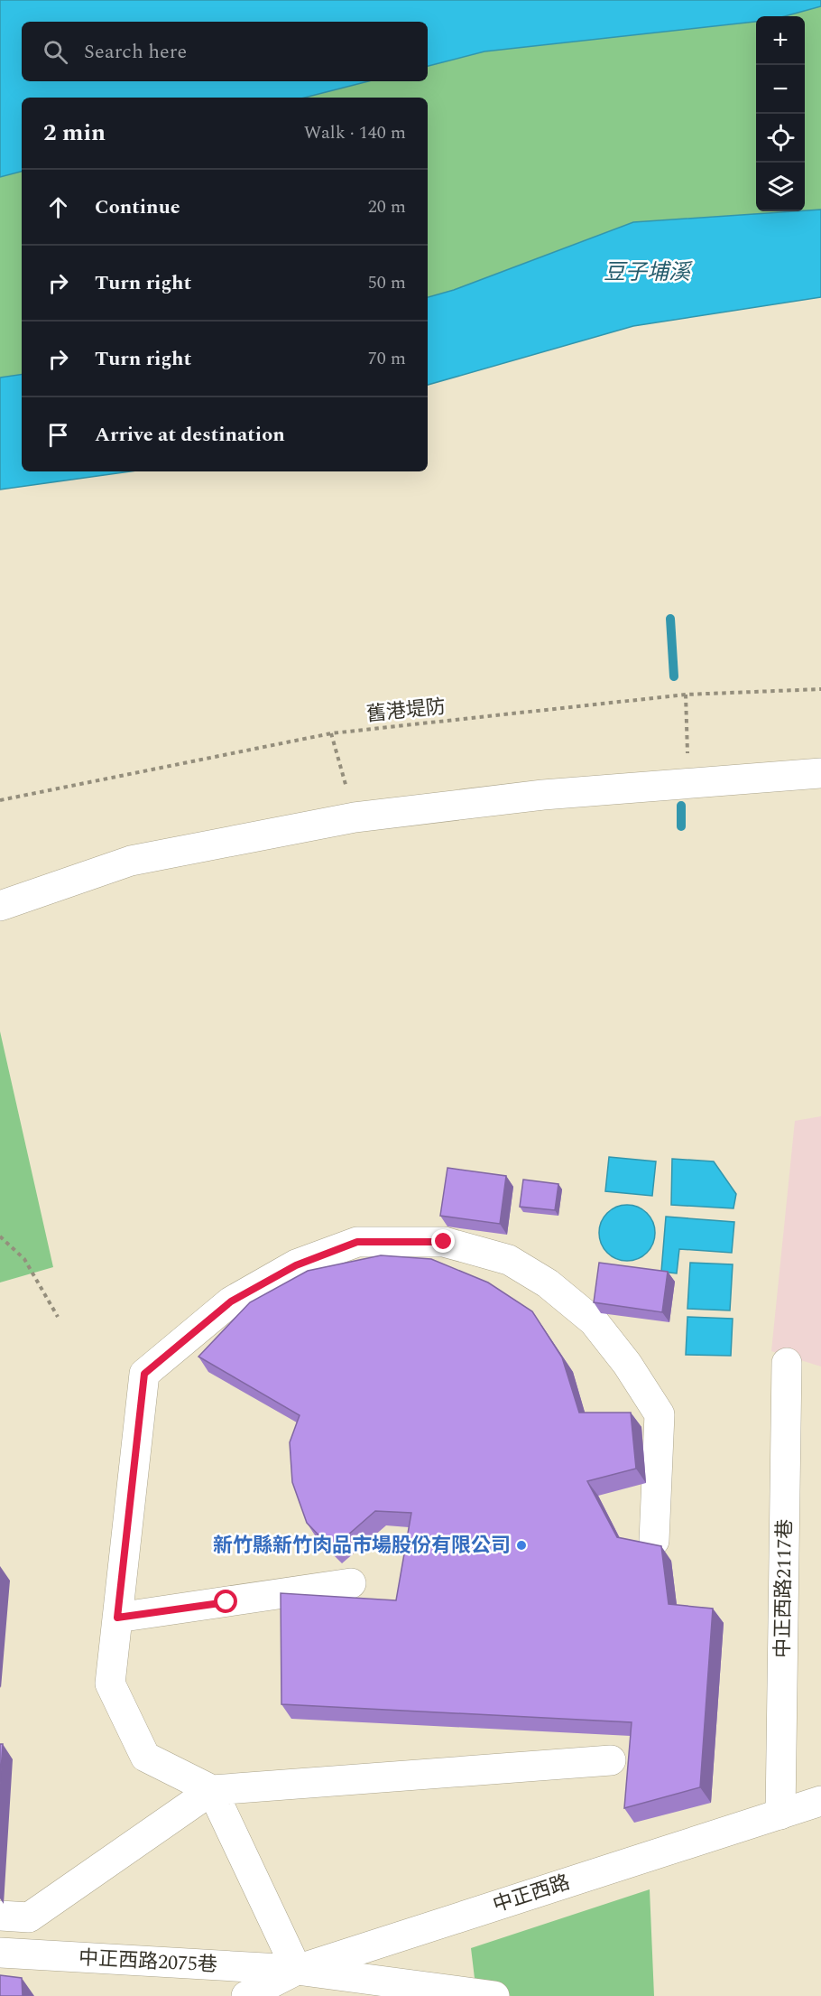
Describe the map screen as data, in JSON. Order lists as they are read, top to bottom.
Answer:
{
  "streets": {
    "street": ["中正西路2117巷", "中正西路", "中正西路2075巷"],
    "path": ["舊港堤防"]
  },
  "crossings": [
    ["中正西路2117巷", "中正西路"],
    ["中正西路", "中正西路2075巷"]
  ],
  "water": ["豆子埔溪"],
  "places": ["新竹縣新竹肉品市場股份有限公司"],
  "page": {
    "map_buttons": ["+", "−"],
    "search": "Search here",
    "heading": ["2 min", "Walk · 140 m"],
    "list": [
      ["Continue", "20 m"],
      ["Turn right", "50 m"],
      ["Turn right", "70 m"],
      "Arrive at destination"
    ]
  }
}
